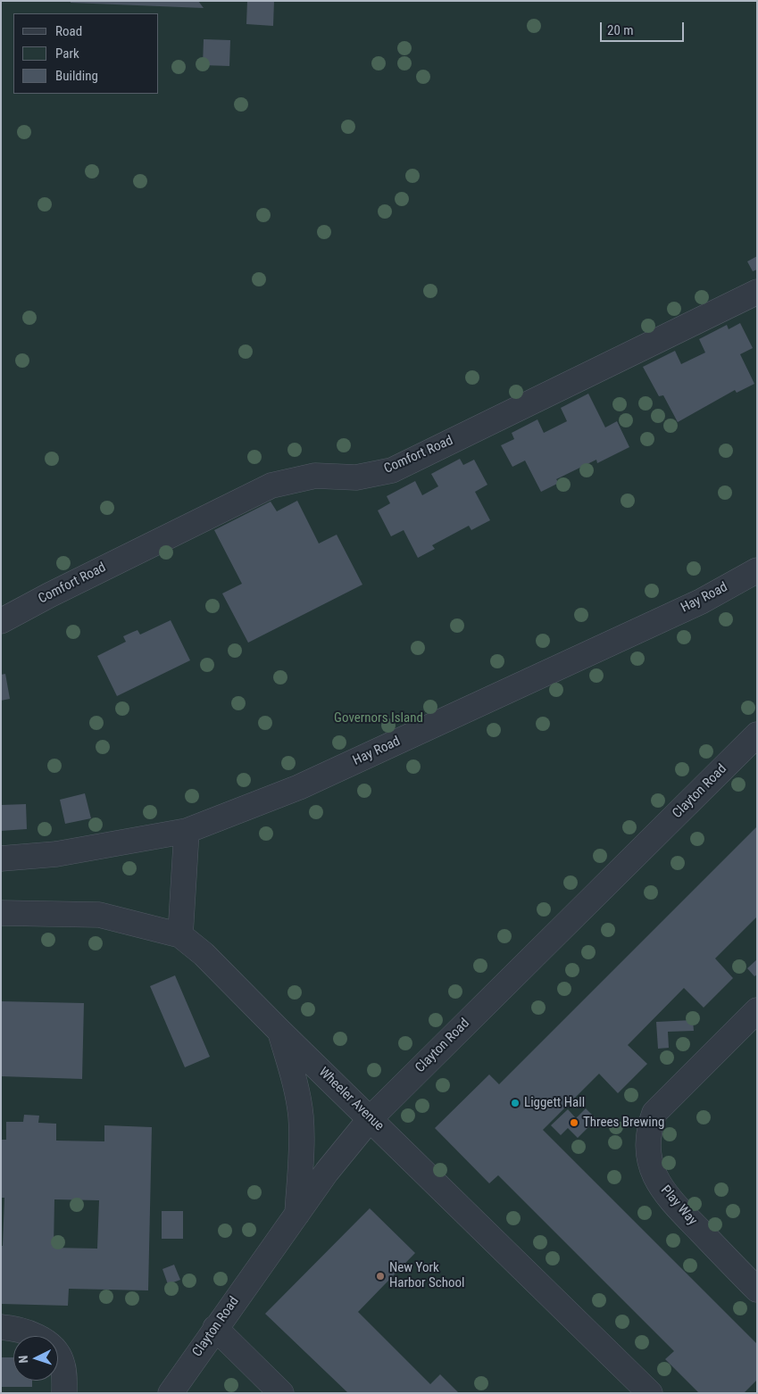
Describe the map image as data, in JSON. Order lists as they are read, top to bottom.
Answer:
{
  "streets": {
    "street": [
      "Comfort Road",
      "Hay Road",
      "Clayton Road",
      "Wheeler Avenue",
      "Play Way"
    ]
  },
  "crossings": [
    ["Clayton Road", "Wheeler Avenue"]
  ],
  "parks": ["Governors Island"],
  "places": ["Liggett Hall", "Threes Brewing", "New York Harbor School"],
  "legend": ["Road", "Park", "Building"],
  "scale_bar": "20 m",
  "north": "left"
}
